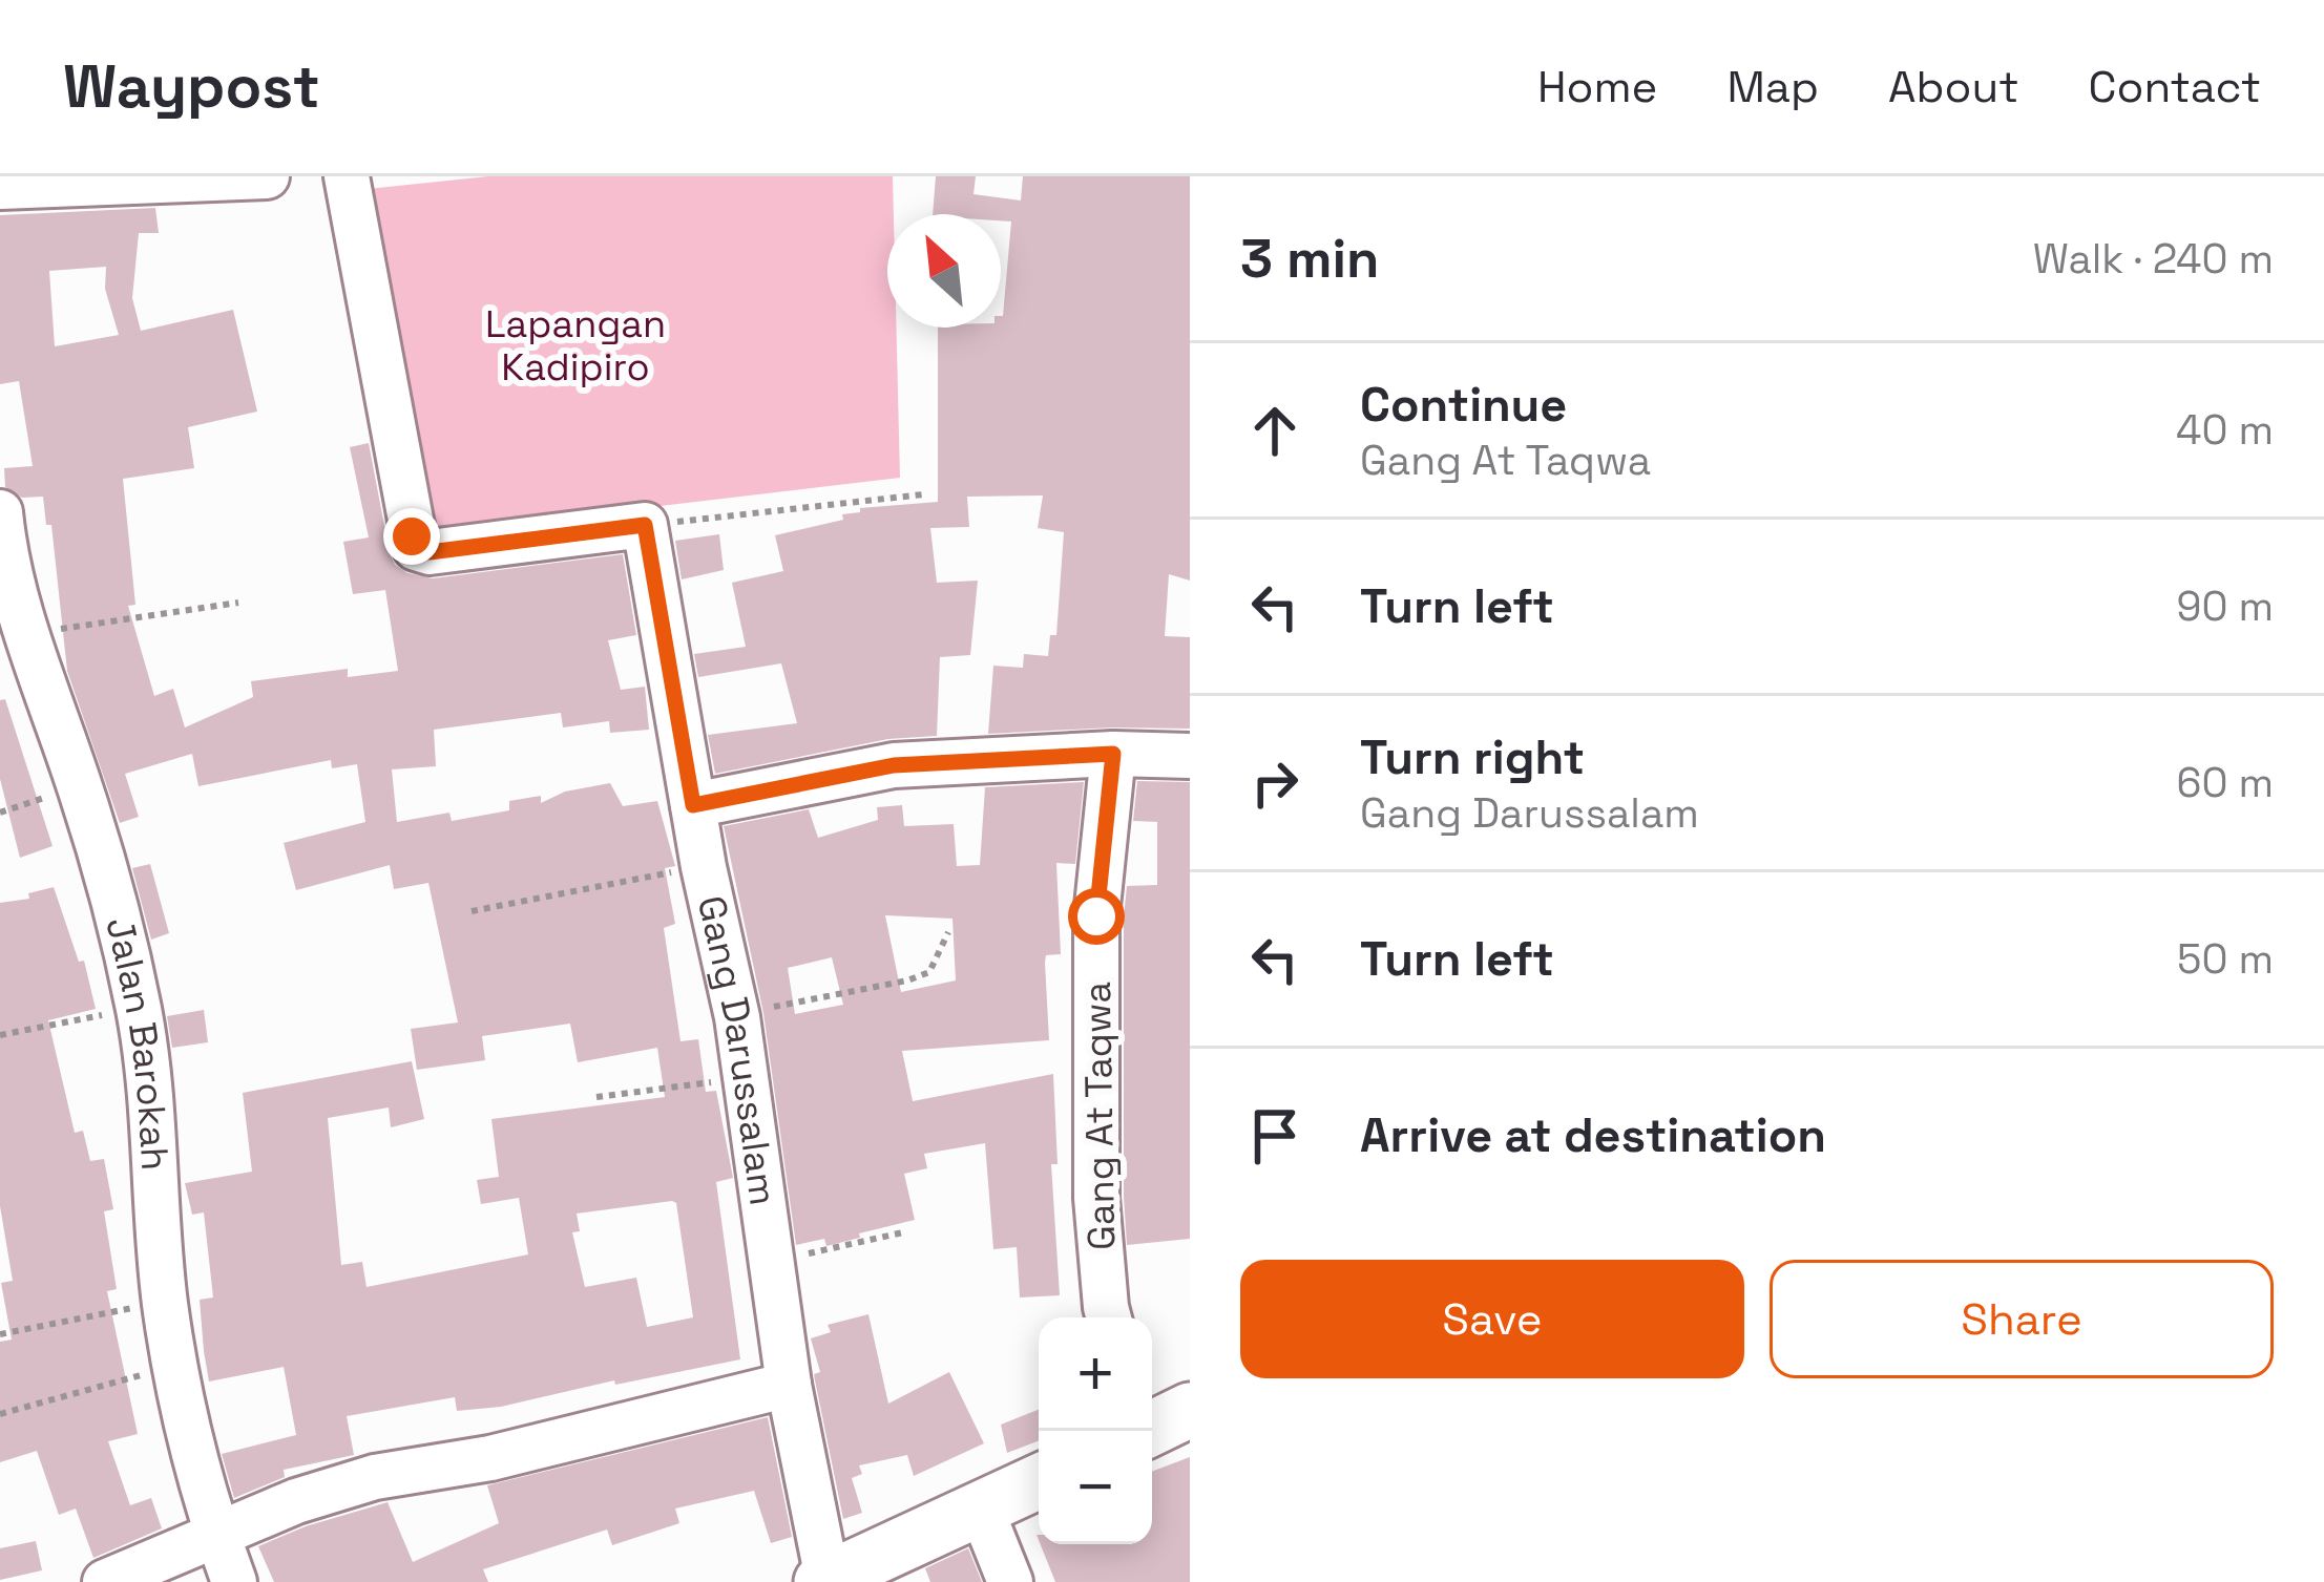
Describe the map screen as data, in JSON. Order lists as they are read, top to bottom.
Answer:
{
  "streets": {
    "street": ["Jalan Barokah", "Gang Darussalam", "Gang At Taqwa"]
  },
  "parks": ["Lapangan Kadipiro"],
  "north": "top left",
  "page": {
    "header": "Waypost",
    "nav": [
      "Home",
      "Map",
      "About",
      "Contact"
    ],
    "heading": ["3 min", "Walk · 240 m"],
    "list": [
      ["Continue", "Gang At Taqwa", "40 m"],
      ["Turn left", "90 m"],
      ["Turn right", "Gang Darussalam", "60 m"],
      ["Turn left", "50 m"],
      "Arrive at destination"
    ],
    "buttons": ["Save", "Share"],
    "map_buttons": ["+", "−"]
  }
}
